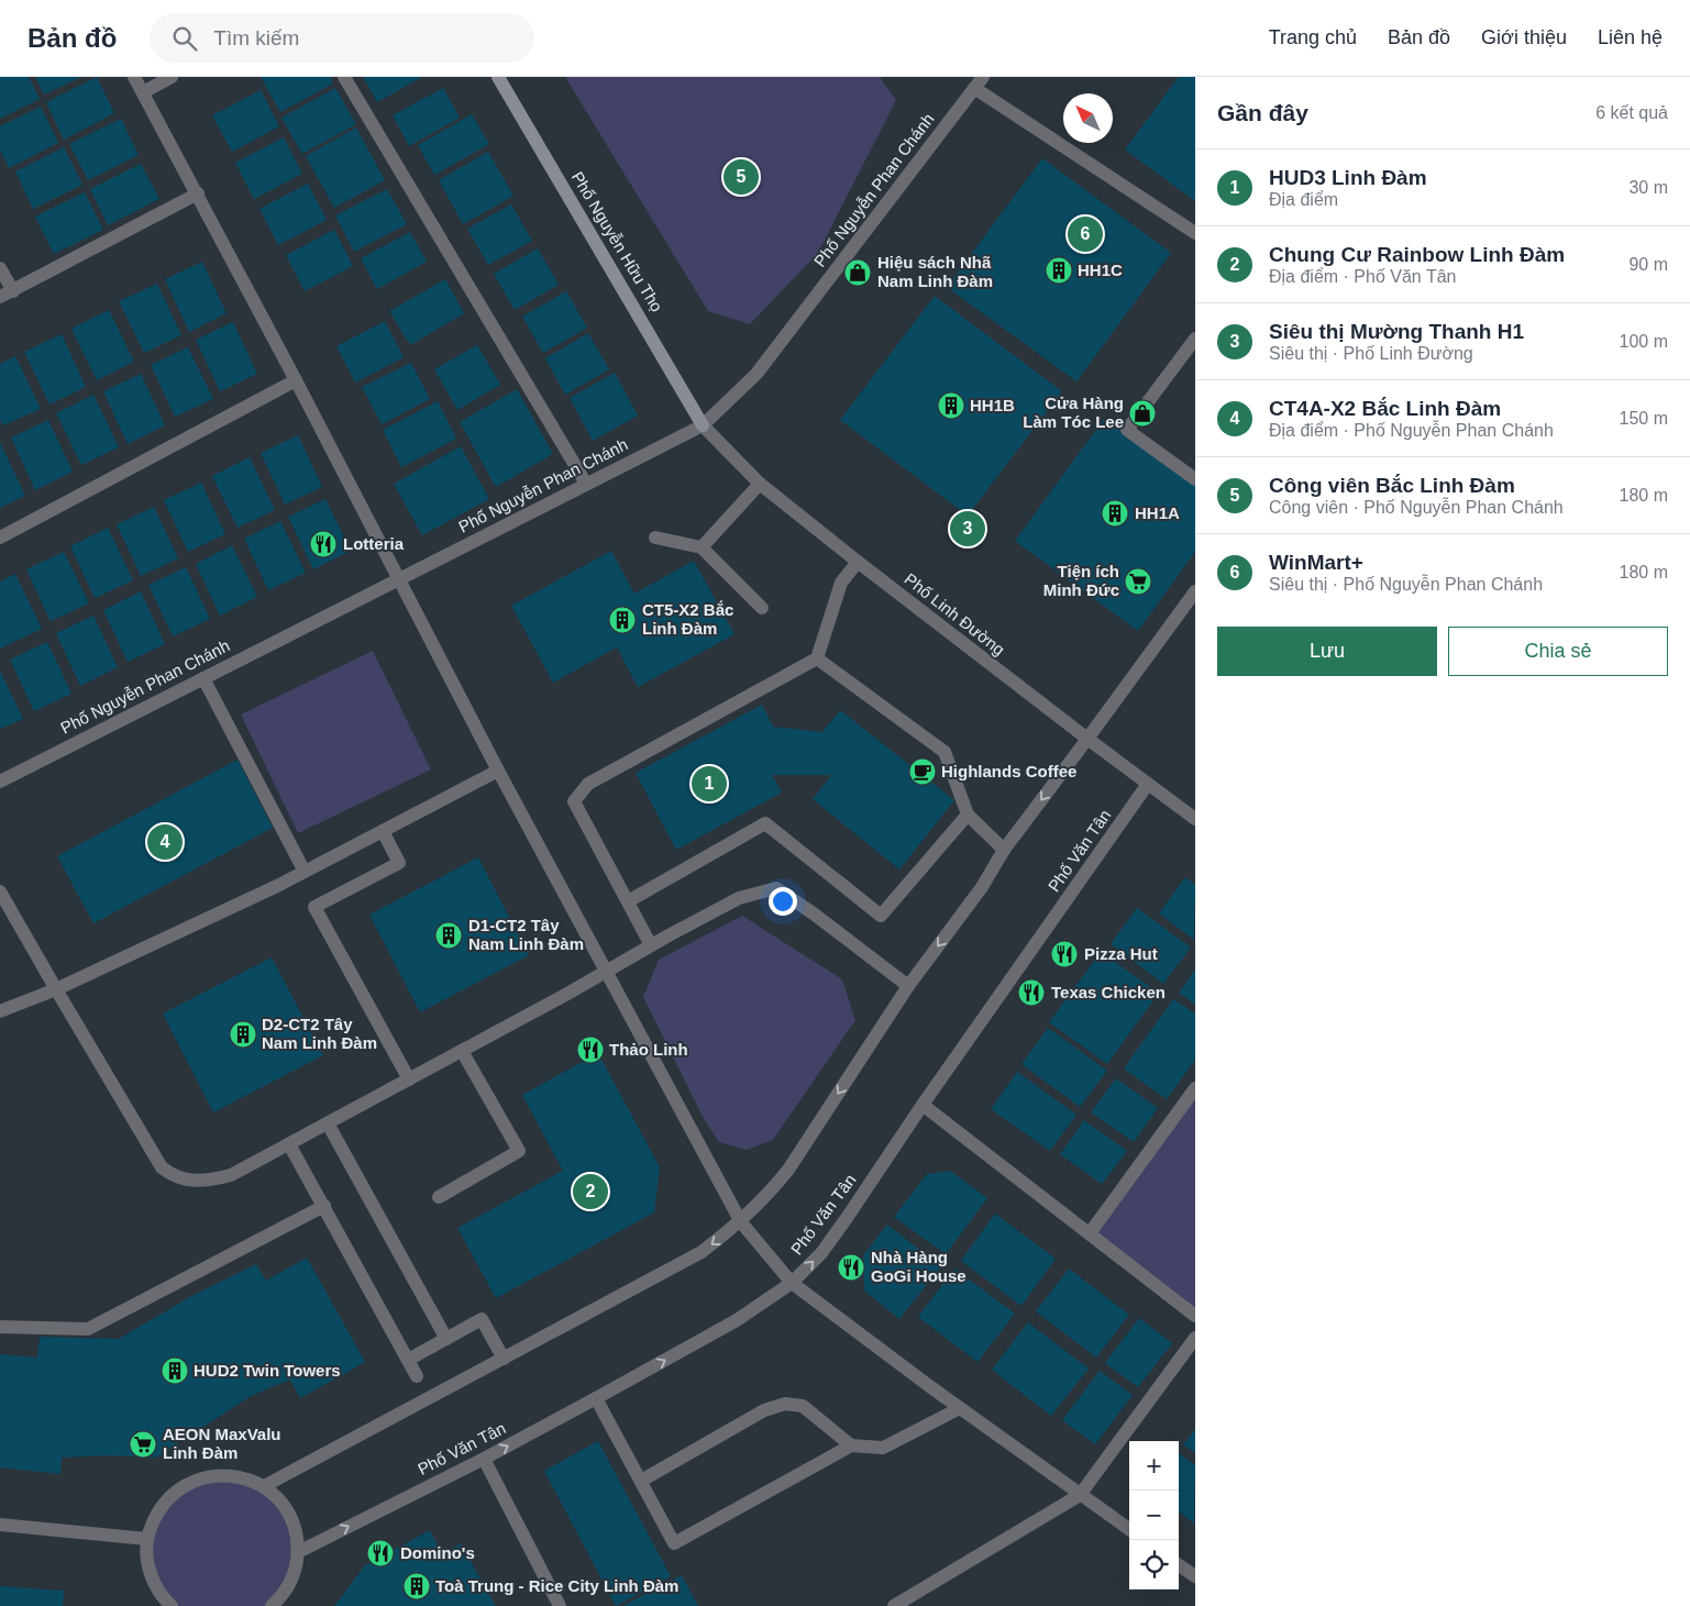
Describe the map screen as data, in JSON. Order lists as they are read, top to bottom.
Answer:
{
  "streets": {
    "main road": ["Phố Nguyễn Hữu Thọ"],
    "street": ["Phố Nguyễn Phan Chánh", "Phố Linh Đường", "Phố Văn Tân"]
  },
  "crossings": [
    ["Phố Nguyễn Phan Chánh", "Phố Nguyễn Hữu Thọ"],
    ["Phố Nguyễn Phan Chánh", "Phố Linh Đường"],
    ["Phố Nguyễn Hữu Thọ", "Phố Linh Đường"],
    ["Phố Linh Đường", "Phố Văn Tân"]
  ],
  "places": {
    "building": [
      "HH1C",
      "HH1B",
      "HH1A",
      "CT5-X2 Bắc Linh Đàm",
      "D1-CT2 Tây Nam Linh Đàm",
      "D2-CT2 Tây Nam Linh Đàm",
      "HUD2 Twin Towers",
      "Toà Trung - Rice City Linh Đàm"
    ],
    "shop": ["Hiệu sách Nhã Nam Linh Đàm", "Cửa Hàng Làm Tóc Lee"],
    "restaurant": [
      "Lotteria",
      "Pizza Hut",
      "Texas Chicken",
      "Thảo Linh",
      "Nhà Hàng GoGi House",
      "Domino's"
    ],
    "supermarket": ["Tiện ích Minh Đức", "AEON MaxValu Linh Đàm"],
    "cafe": ["Highlands Coffee"]
  },
  "north": "top left",
  "page": {
    "header": "Bản đồ",
    "search": "Tìm kiếm",
    "nav": [
      "Trang chủ",
      "Bản đồ",
      "Giới thiệu",
      "Liên hệ"
    ],
    "heading": ["Gần đây", "6 kết quả"],
    "list": [
      {
        "mark": "1",
        "name": "HUD3 Linh Đàm",
        "note": "Địa điểm",
        "value": "30 m"
      },
      {
        "mark": "2",
        "name": "Chung Cư Rainbow Linh Đàm",
        "note": "Địa điểm · Phố Văn Tân",
        "value": "90 m"
      },
      {
        "mark": "3",
        "name": "Siêu thị Mường Thanh H1",
        "note": "Siêu thị · Phố Linh Đường",
        "value": "100 m"
      },
      {
        "mark": "4",
        "name": "CT4A-X2 Bắc Linh Đàm",
        "note": "Địa điểm · Phố Nguyễn Phan Chánh",
        "value": "150 m"
      },
      {
        "mark": "5",
        "name": "Công viên Bắc Linh Đàm",
        "note": "Công viên · Phố Nguyễn Phan Chánh",
        "value": "180 m"
      },
      {
        "mark": "6",
        "name": "WinMart+",
        "note": "Siêu thị · Phố Nguyễn Phan Chánh",
        "value": "180 m"
      }
    ],
    "pins": [
      "5",
      "6",
      "3",
      "1",
      "4",
      "2"
    ],
    "buttons": ["Lưu", "Chia sẻ"],
    "map_buttons": ["+", "−"]
  }
}
